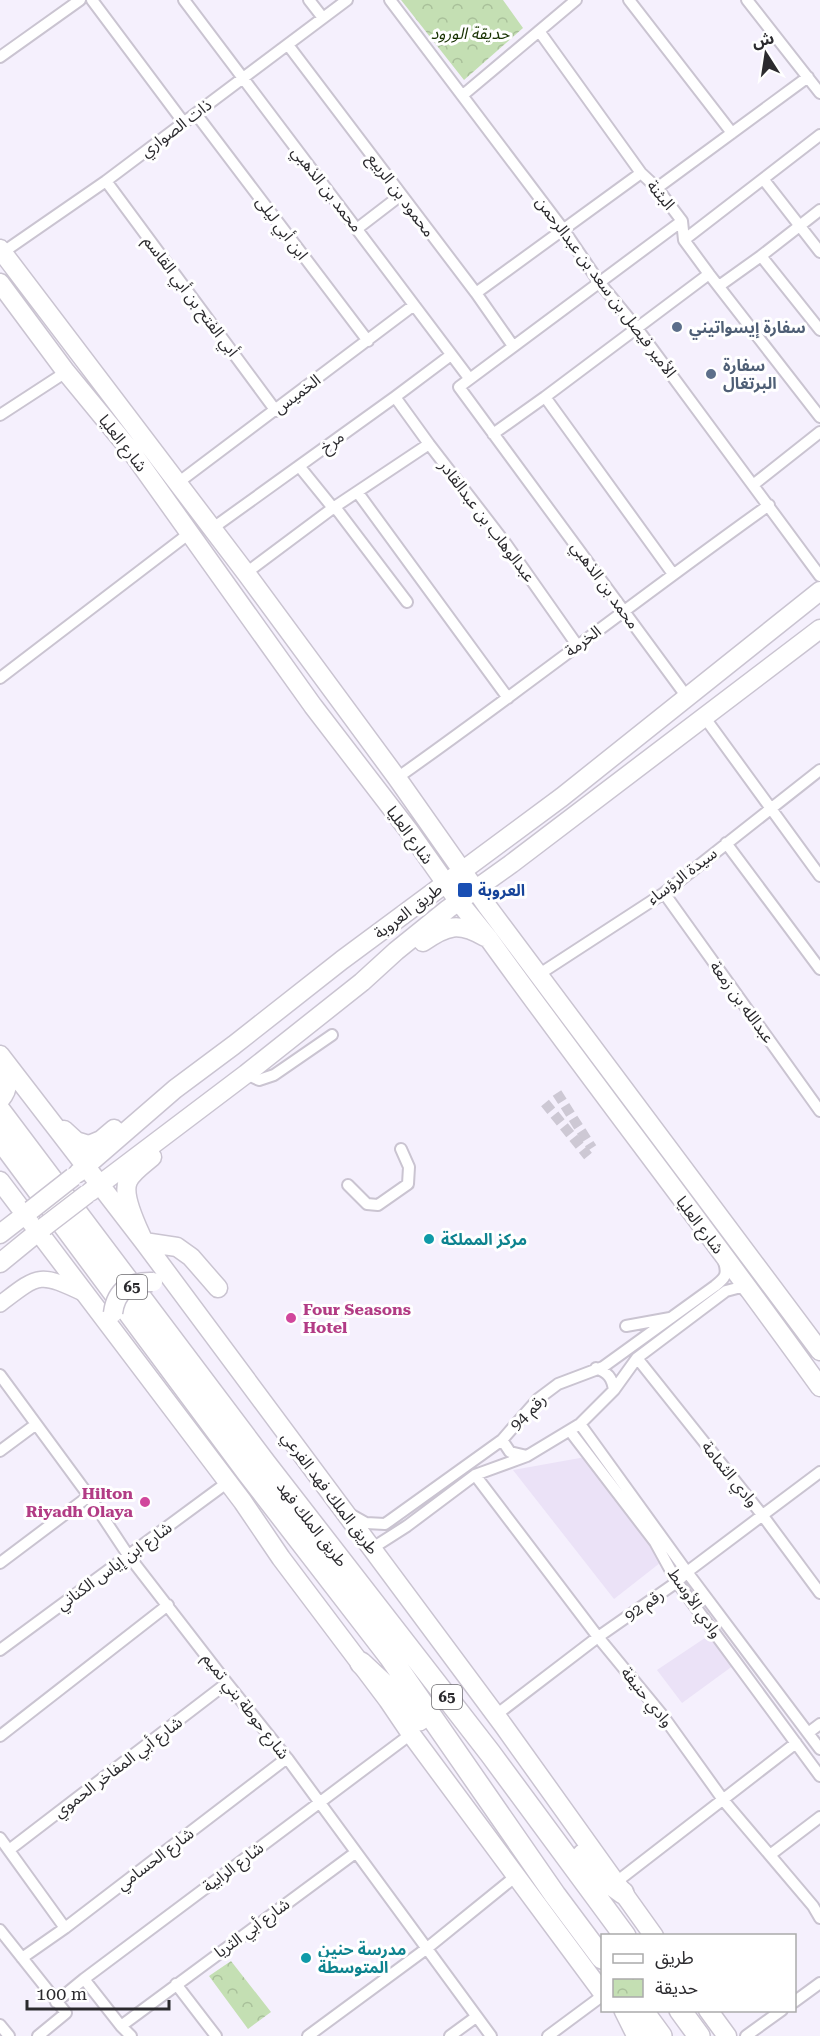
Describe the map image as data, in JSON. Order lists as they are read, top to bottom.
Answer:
{
  "streets": {
    "highway": ["65", "طريق الملك فهد"],
    "main road": ["شارع العليا", "طريق العروبة", "طريق الملك فهد الفرعي"],
    "street": [
      "ذات الصواري",
      "محمد بن الذهبي",
      "محمود بن الربيع",
      "البثنة",
      "ابن أبي ليلى",
      "الأمير فيصل بن سعد بن عبدالرحمن",
      "أبي الفتح بن أبي القاسم",
      "الخميس",
      "مرخ",
      "عبدالوهاب بن عبدالقادر",
      "الخرمة",
      "سيدة الرؤساء",
      "عبدالله بن زمعة",
      "رقم 94",
      "وادي الثمامة",
      "شارع ابن إياس الكناني",
      "وادي الأوسط",
      "رقم 92",
      "وادي حنيفة",
      "شارع حوطة بني تميم",
      "شارع أبي المفاخر الحموي",
      "شارع الحسامي",
      "شارع الرابية",
      "شارع أبي الثريا"
    ]
  },
  "crossings": [
    ["ذات الصواري", "محمد بن الذهبي"],
    ["ذات الصواري", "محمود بن الربيع"],
    ["ذات الصواري", "ابن أبي ليلى"],
    ["ذات الصواري", "أبي الفتح بن أبي القاسم"],
    ["ذات الصواري", "شارع العليا"],
    ["محمد بن الذهبي", "الخميس"],
    ["محمد بن الذهبي", "مرخ"],
    ["محمد بن الذهبي", "الخرمة"],
    ["محمد بن الذهبي", "طريق العروبة"],
    ["ابن أبي ليلى", "الخميس"],
    ["الأمير فيصل بن سعد بن عبدالرحمن", "الخرمة"],
    ["أبي الفتح بن أبي القاسم", "الخميس"],
    ["الخميس", "شارع العليا"],
    ["مرخ", "شارع العليا"],
    ["مرخ", "عبدالوهاب بن عبدالقادر"],
    ["شارع العليا", "الخرمة"],
    ["شارع العليا", "سيدة الرؤساء"],
    ["شارع العليا", "طريق العروبة"],
    ["شارع العليا", "رقم 94"],
    ["عبدالوهاب بن عبدالقادر", "الخرمة"],
    ["سيدة الرؤساء", "عبدالله بن زمعة"],
    ["طريق العروبة", "طريق الملك فهد الفرعي"],
    ["رقم 94", "وادي الثمامة"],
    ["رقم 94", "طريق الملك فهد الفرعي"],
    ["رقم 94", "وادي الأوسط"],
    ["رقم 94", "وادي حنيفة"],
    ["وادي الثمامة", "رقم 92"],
    ["طريق الملك فهد الفرعي", "رقم 92"],
    ["شارع ابن إياس الكناني", "شارع حوطة بني تميم"],
    ["وادي الأوسط", "رقم 92"],
    ["رقم 92", "وادي حنيفة"],
    ["شارع حوطة بني تميم", "شارع أبي المفاخر الحموي"],
    ["شارع حوطة بني تميم", "شارع الحسامي"],
    ["شارع حوطة بني تميم", "شارع الرابية"],
    ["شارع حوطة بني تميم", "شارع أبي الثريا"]
  ],
  "parks": ["حديقة الورود"],
  "places": {
    "other": [
      "سفارة إيسواتيني",
      "سفارة البرتغال",
      "مركز المملكة",
      "Four Seasons Hotel",
      "Hilton Riyadh Olaya",
      "مدرسة حنين المتوسطة"
    ],
    "transit": ["العروبة"]
  },
  "legend": ["طريق", "حديقة"],
  "scale_bar": "100 m",
  "north": "top"
}
